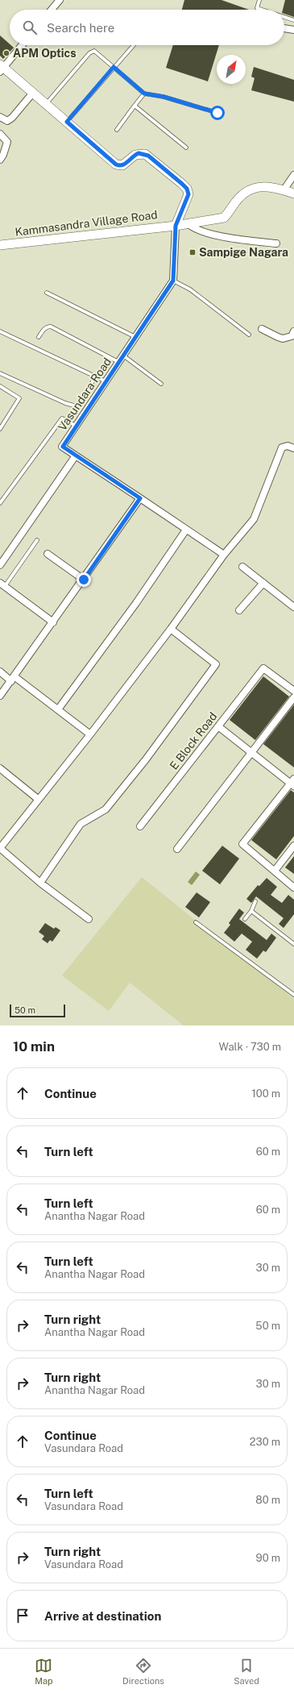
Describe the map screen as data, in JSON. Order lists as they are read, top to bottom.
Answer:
{
  "streets": {
    "street": ["Kammasandra Village Road", "Vasundara Road", "E Block Road"]
  },
  "places": {
    "other": ["APM Optics"],
    "transit": ["Sampige Nagara"]
  },
  "scale_bar": "50 m",
  "north": "top right",
  "page": {
    "search": "Search here",
    "scale": "50 m",
    "heading": ["10 min", "Walk · 730 m"],
    "list": [
      ["Continue", "100 m"],
      ["Turn left", "60 m"],
      ["Turn left", "Anantha Nagar Road", "60 m"],
      ["Turn left", "Anantha Nagar Road", "30 m"],
      ["Turn right", "Anantha Nagar Road", "50 m"],
      ["Turn right", "Anantha Nagar Road", "30 m"],
      ["Continue", "Vasundara Road", "230 m"],
      ["Turn left", "Vasundara Road", "80 m"],
      ["Turn right", "Vasundara Road", "90 m"],
      "Arrive at destination"
    ],
    "nav": ["Map", "Directions", "Saved"]
  }
}
